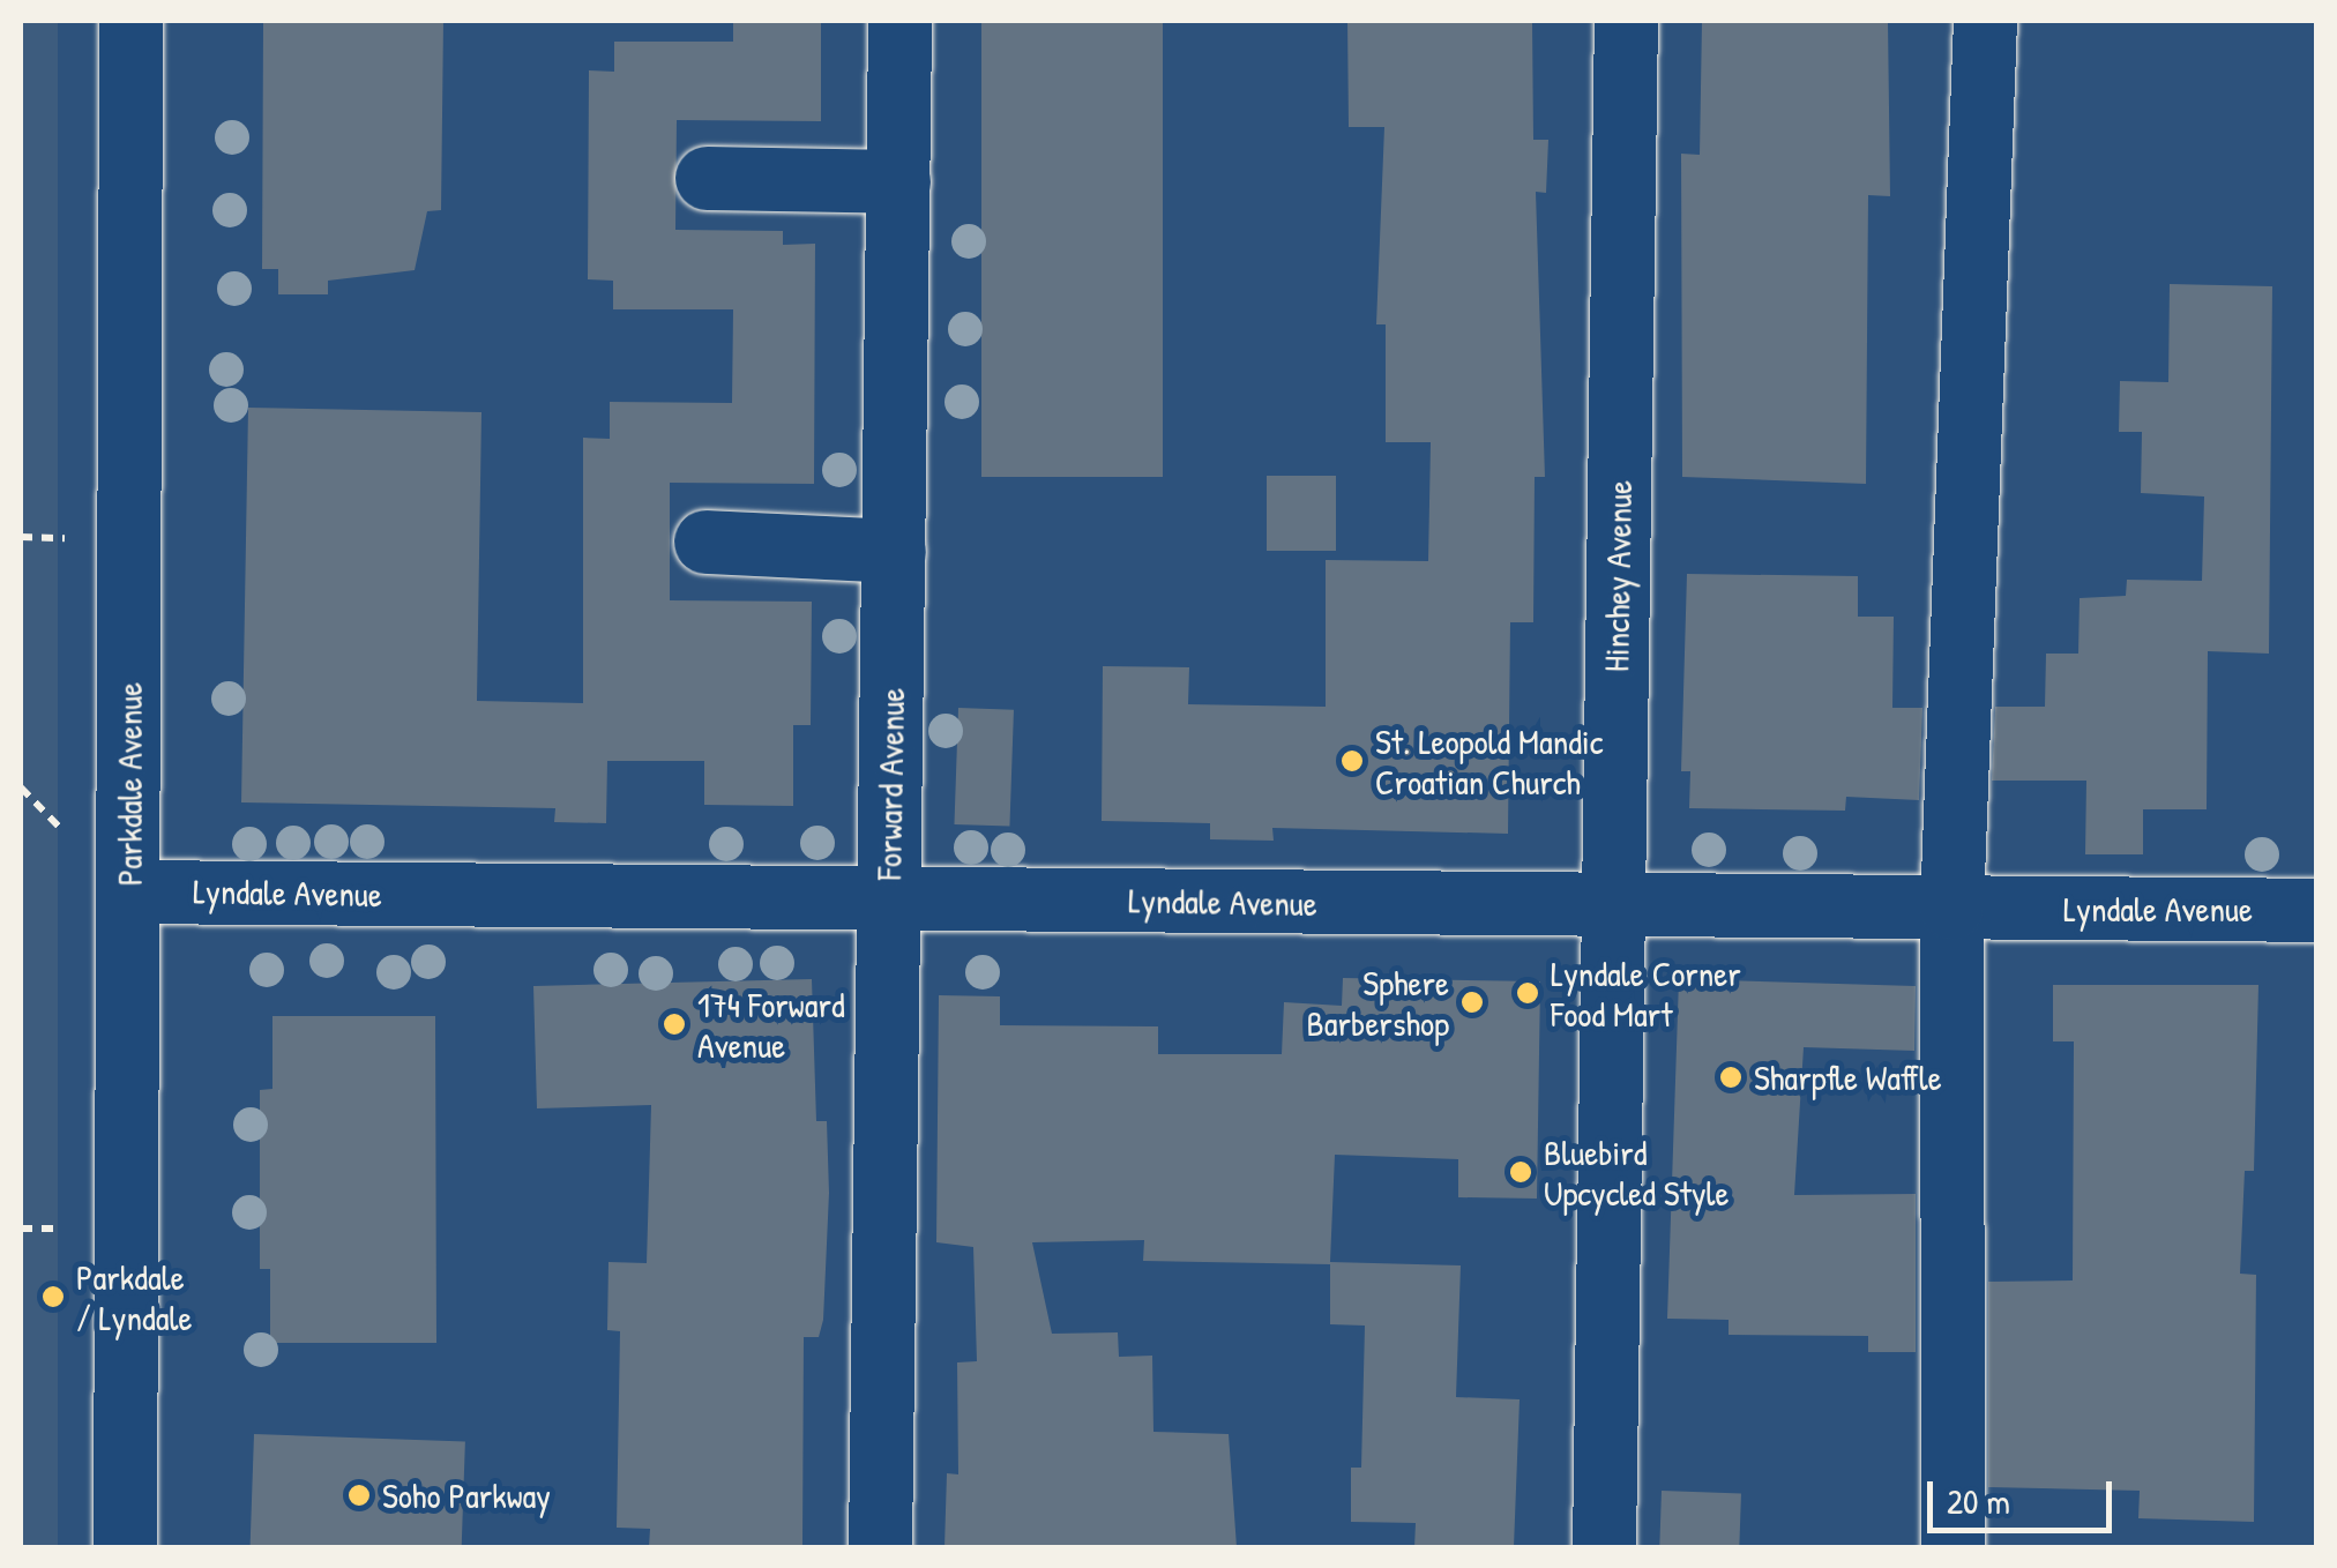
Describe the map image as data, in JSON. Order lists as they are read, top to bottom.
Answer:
{
  "streets": {
    "street": [
      "Hinchey Avenue",
      "Parkdale Avenue",
      "Forward Avenue",
      "Lyndale Avenue"
    ]
  },
  "crossings": [
    ["Hinchey Avenue", "Lyndale Avenue"],
    ["Parkdale Avenue", "Lyndale Avenue"],
    ["Forward Avenue", "Lyndale Avenue"]
  ],
  "places": [
    "St. Leopold Mandic Croatian Church",
    "Lyndale Corner Food Mart",
    "Sphere Barbershop",
    "174 Forward Avenue",
    "Sharpfle Waffle",
    "Bluebird Upcycled Style",
    "Parkdale / Lyndale",
    "Soho Parkway"
  ],
  "scale_bar": "20 m"
}
